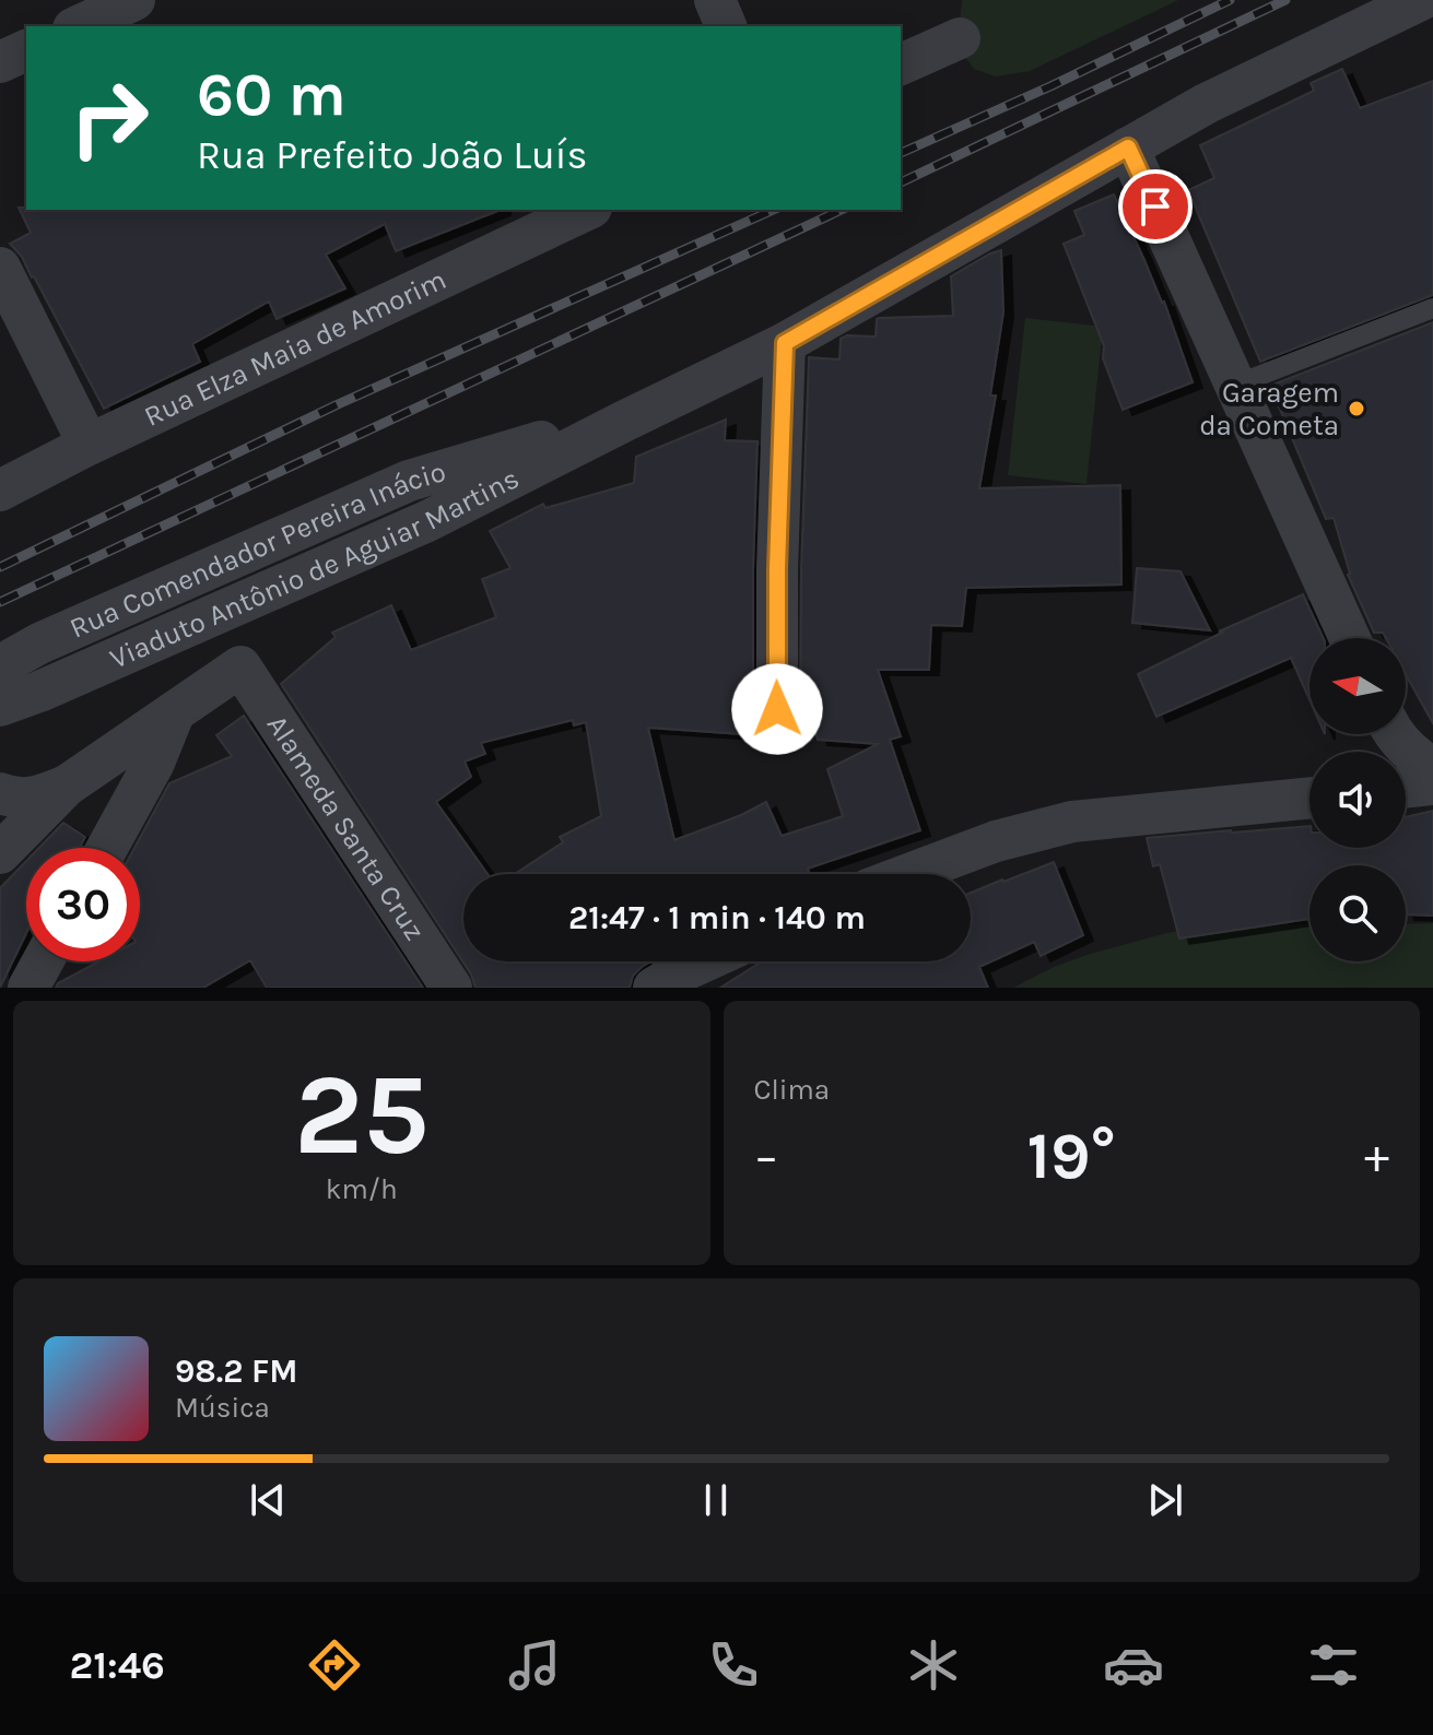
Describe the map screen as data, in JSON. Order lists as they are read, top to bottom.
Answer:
{
  "streets": {
    "street": [
      "Rua Elza Maia de Amorim",
      "Rua Comendador Pereira Inácio",
      "Viaduto Antônio de Aguiar Martins",
      "Alameda Santa Cruz"
    ]
  },
  "crossings": [
    ["Rua Comendador Pereira Inácio", "Viaduto Antônio de Aguiar Martins"]
  ],
  "places": ["Garagem da Cometa"],
  "north": "left",
  "page": {
    "turn": ["60 m", "Rua Prefeito João Luís"],
    "limit": "30",
    "trip": "21:47 · 1 min · 140 m",
    "tile": [
      ["25", "km/h"],
      "Clima"
    ],
    "heat": ["−", "19°", "+"],
    "song": ["98.2 FM", "Música"],
    "tabs": "21:46"
  }
}
